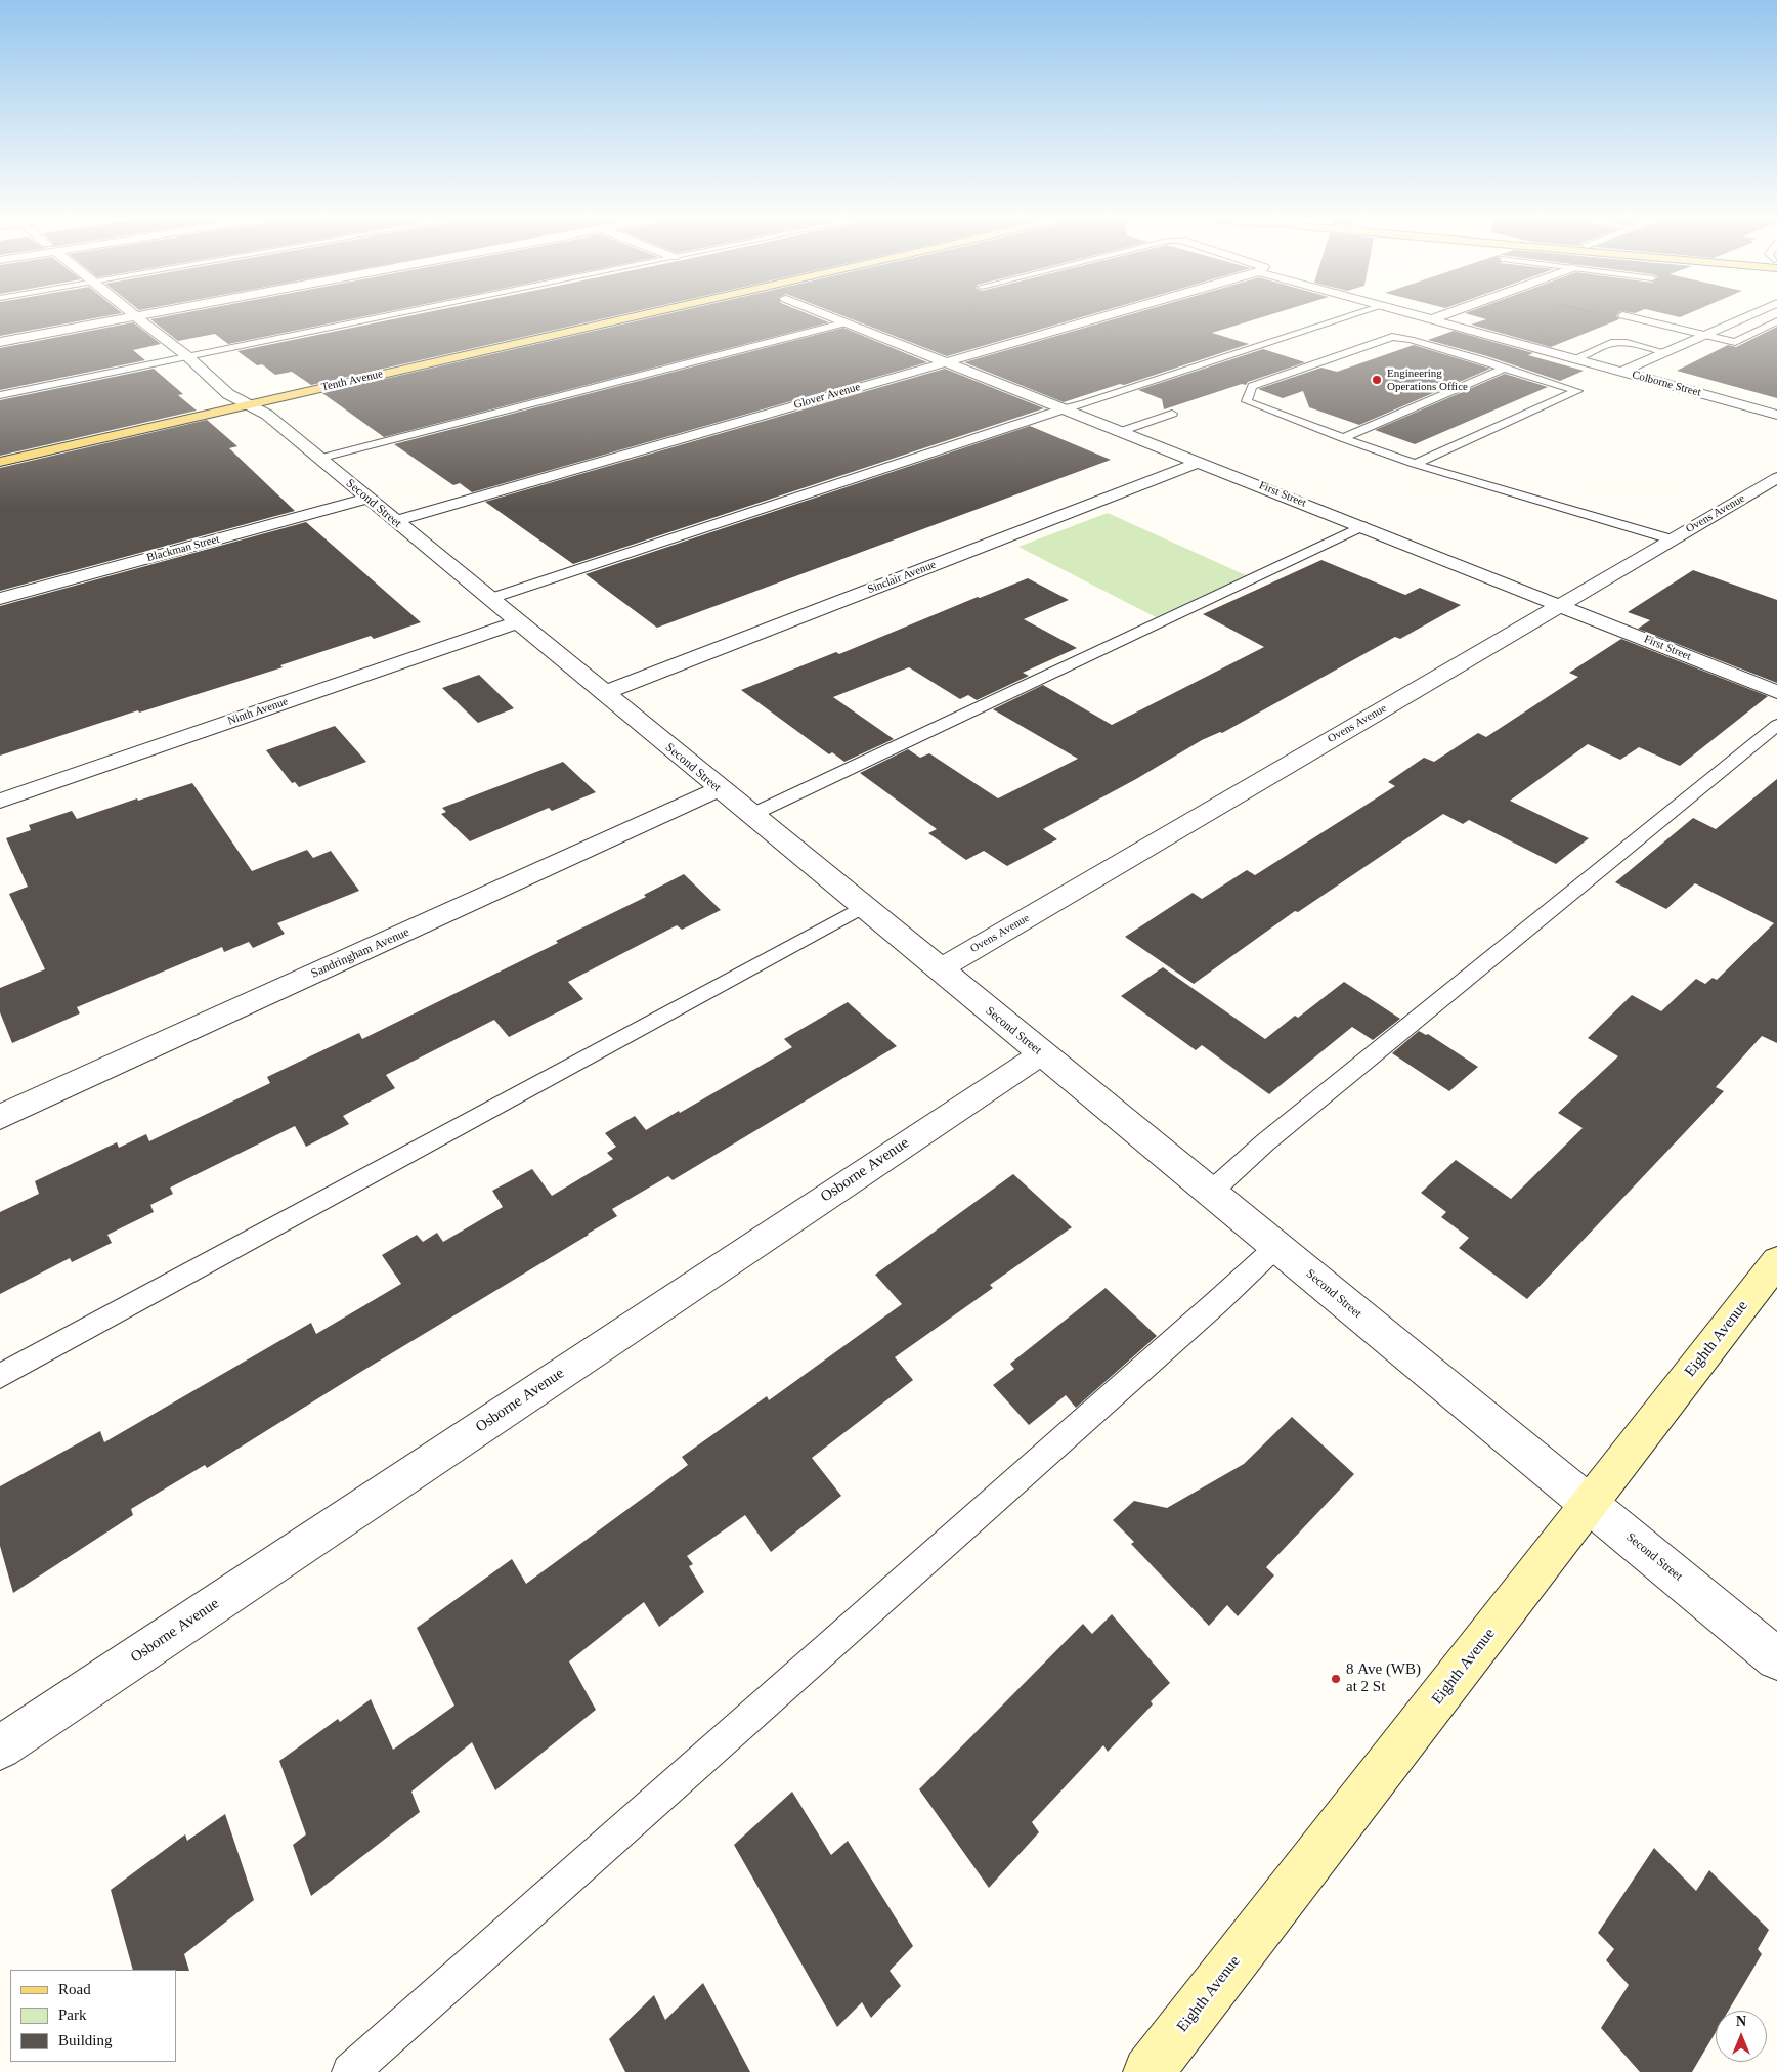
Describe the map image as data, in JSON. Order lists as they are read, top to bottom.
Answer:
{
  "streets": {
    "main road": ["Tenth Avenue"],
    "street": [
      "Colborne Street",
      "Glover Avenue",
      "First Street",
      "Second Street",
      "Ovens Avenue",
      "Blackman Street",
      "Sinclair Avenue",
      "Ninth Avenue",
      "Sandringham Avenue",
      "Osborne Avenue",
      "Eighth Avenue"
    ]
  },
  "crossings": [
    ["Tenth Avenue", "Second Street"],
    ["Glover Avenue", "First Street"],
    ["Glover Avenue", "Second Street"],
    ["First Street", "Ovens Avenue"],
    ["First Street", "Sinclair Avenue"],
    ["Second Street", "Ovens Avenue"],
    ["Second Street", "Blackman Street"],
    ["Second Street", "Sinclair Avenue"],
    ["Second Street", "Ninth Avenue"],
    ["Second Street", "Sandringham Avenue"],
    ["Second Street", "Osborne Avenue"],
    ["Second Street", "Eighth Avenue"]
  ],
  "places": ["Engineering Operations Office", "8 Ave (WB) at 2 St"],
  "legend": ["Road", "Park", "Building"],
  "north": "top"
}
